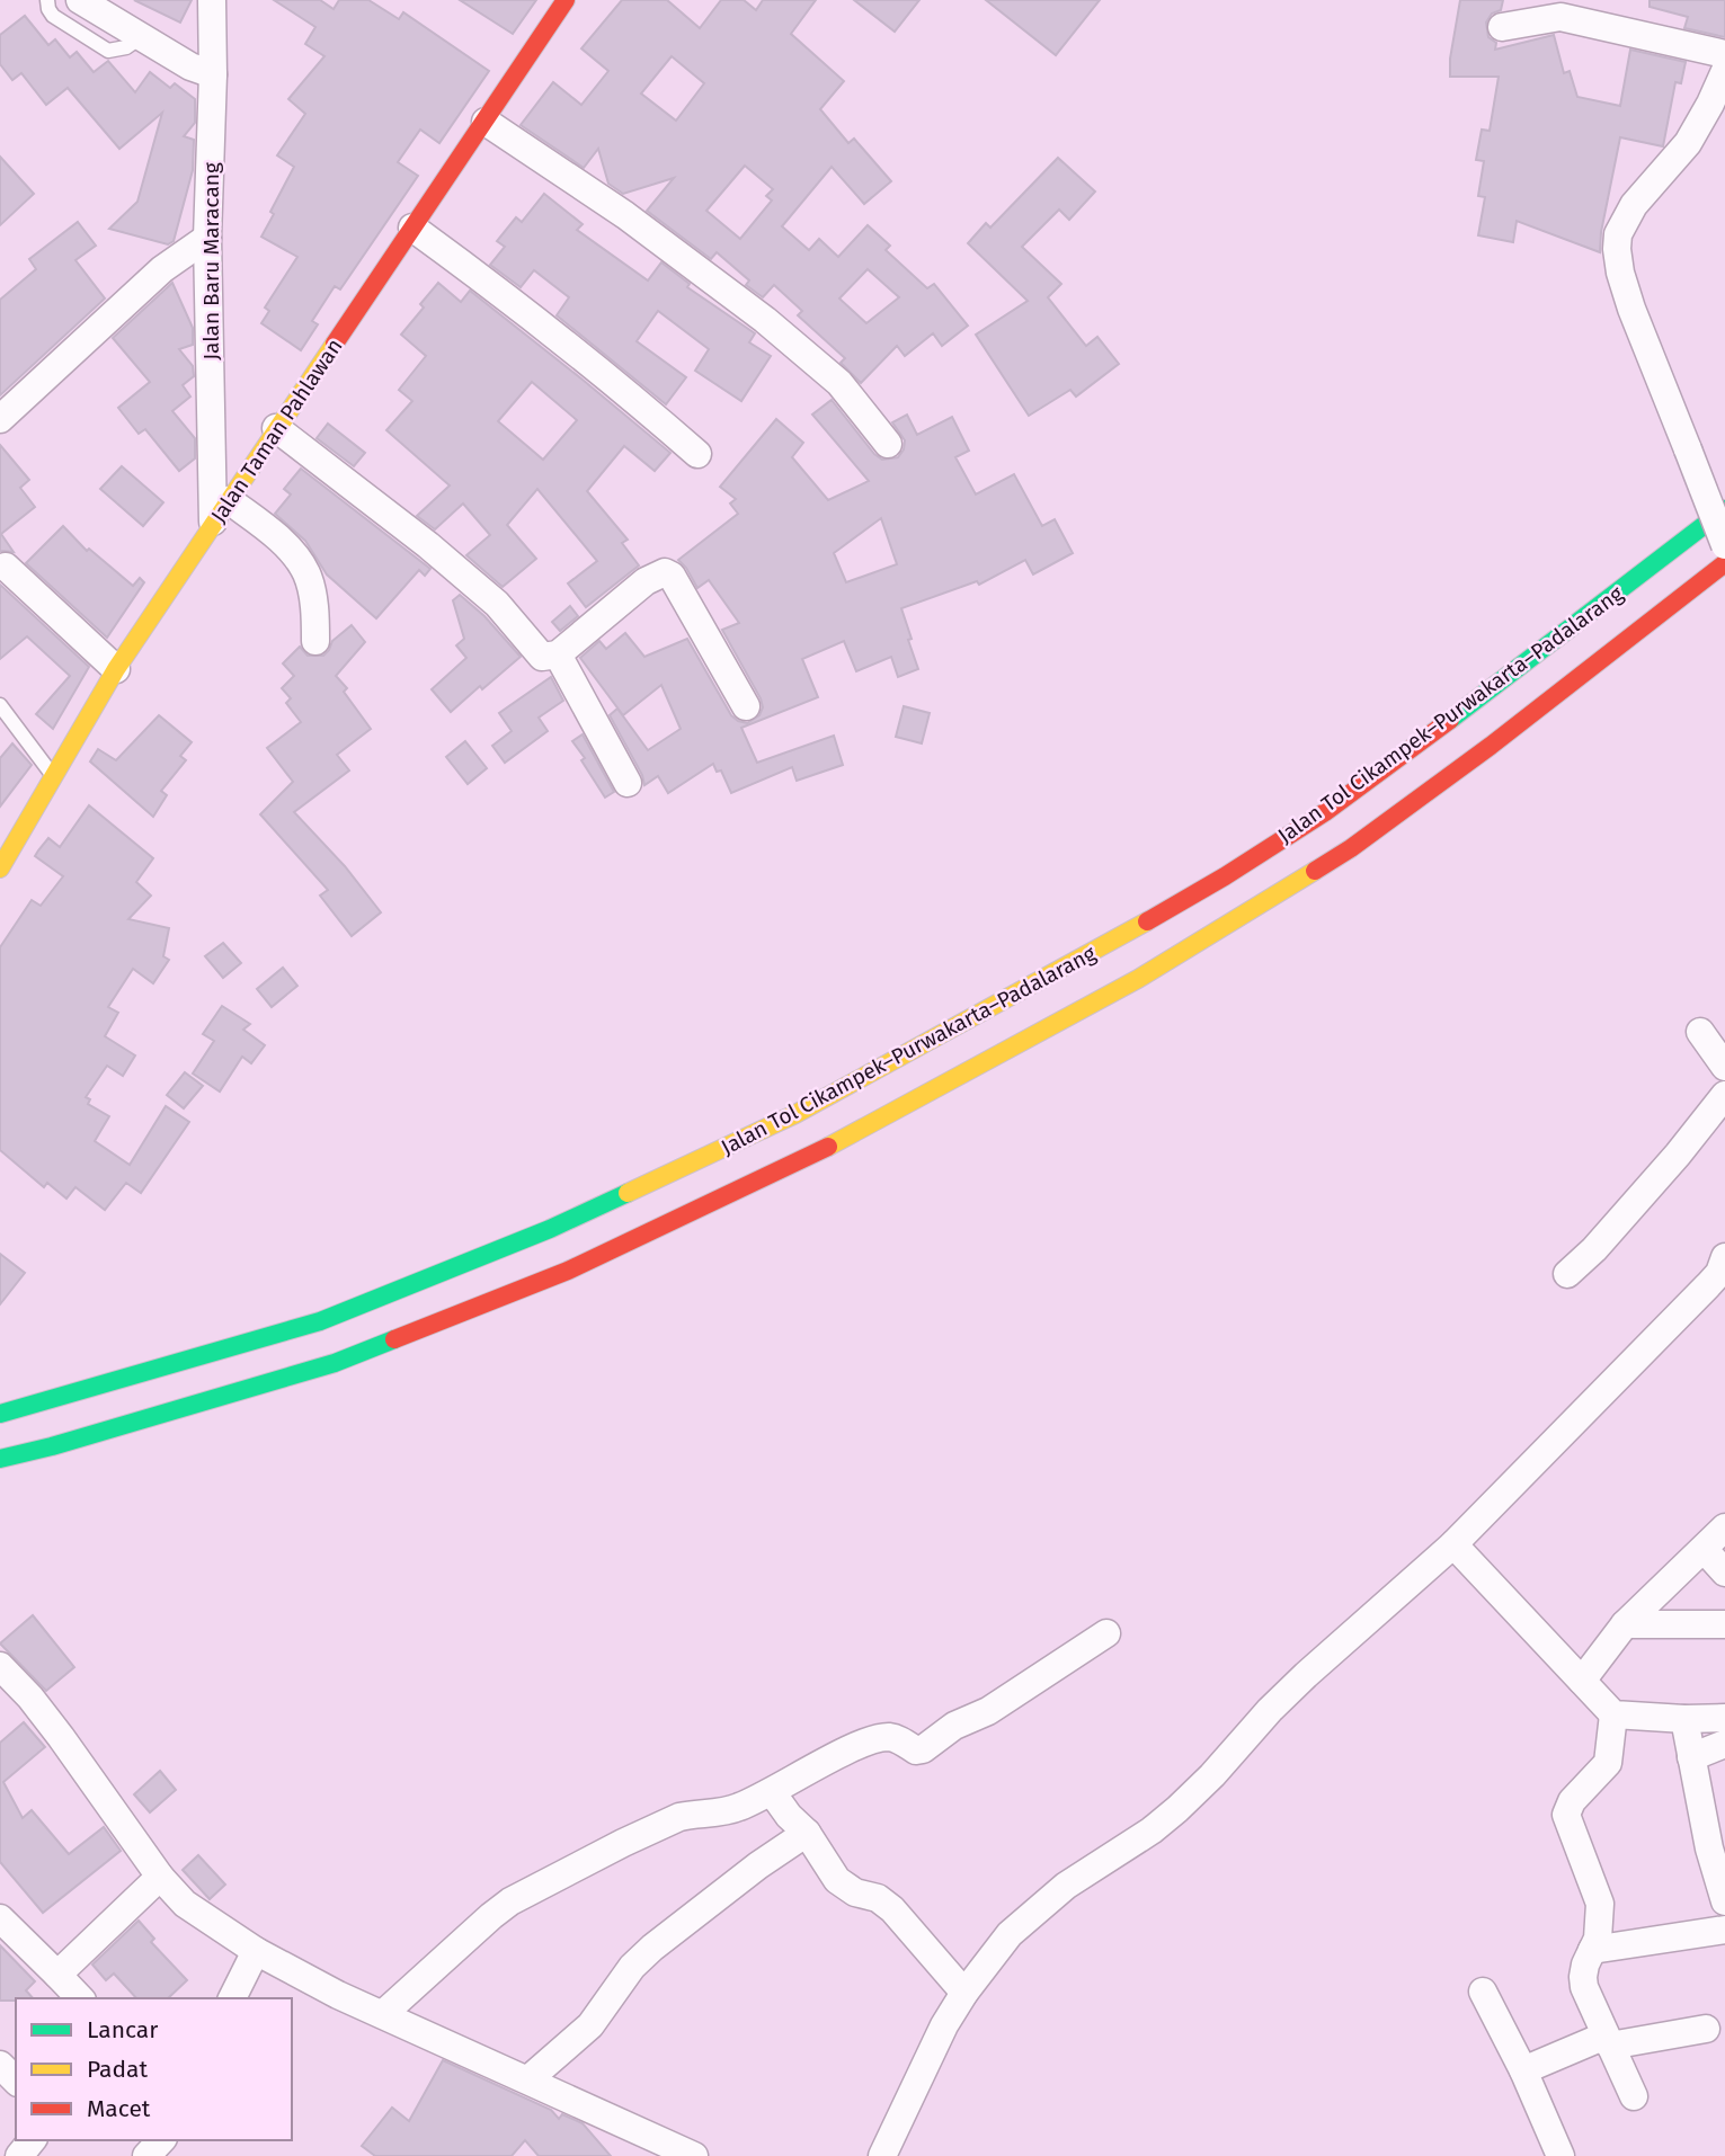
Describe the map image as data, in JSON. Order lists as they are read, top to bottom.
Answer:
{
  "streets": {
    "main road": ["Jalan Taman Pahlawan", "Jalan Tol Cikampek–Purwakarta–Padalarang"],
    "street": ["Jalan Baru Maracang"]
  },
  "crossings": [
    ["Jalan Baru Maracang", "Jalan Taman Pahlawan"]
  ],
  "legend": ["Lancar", "Padat", "Macet"]
}
